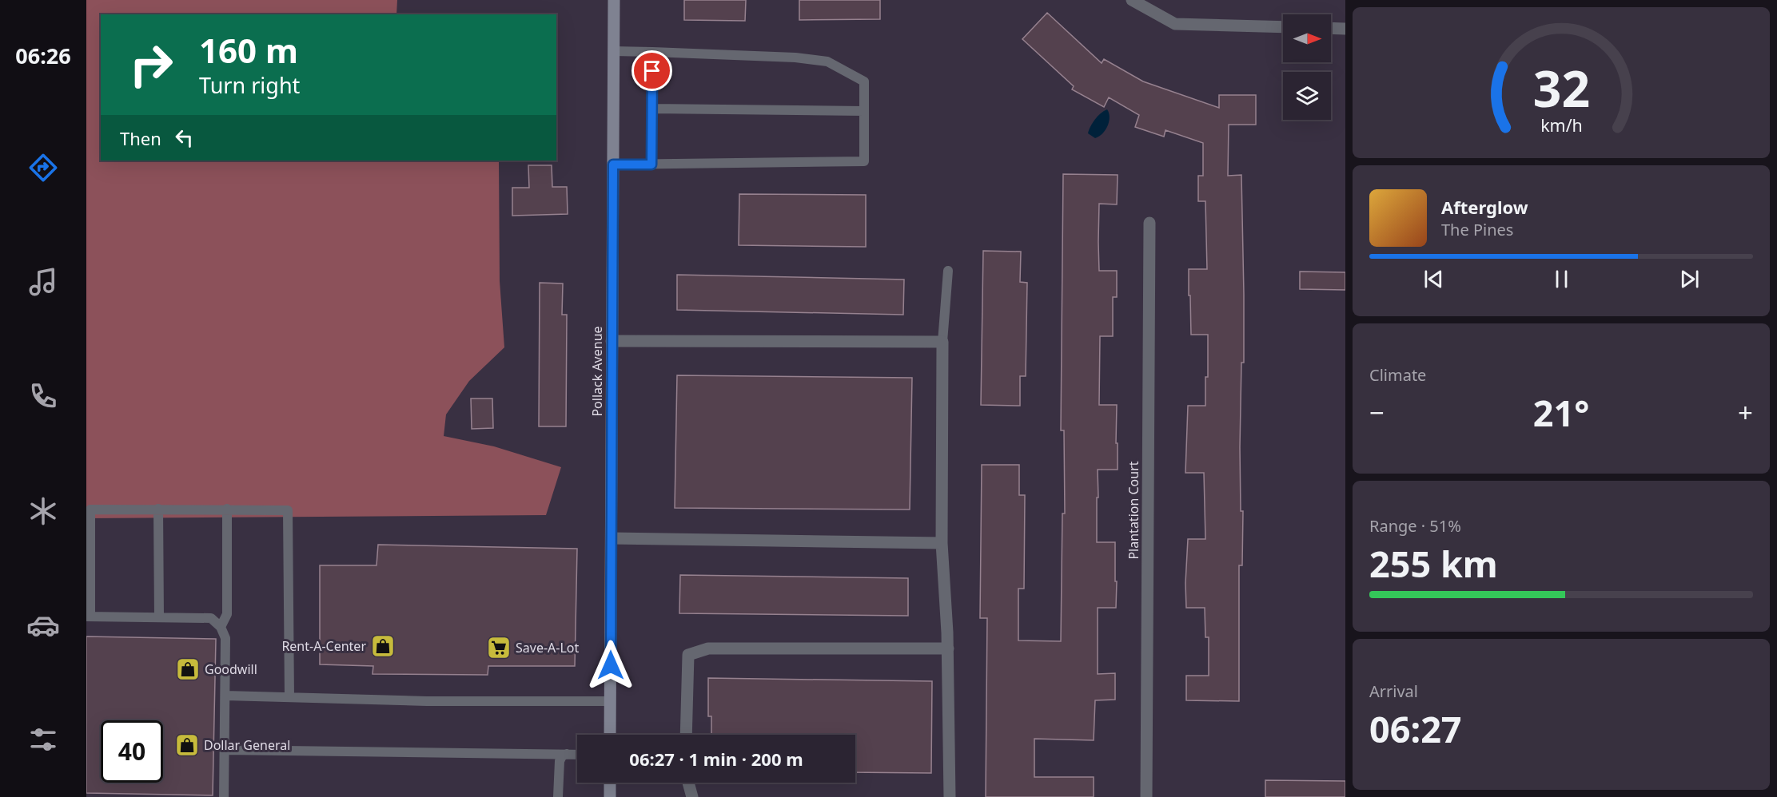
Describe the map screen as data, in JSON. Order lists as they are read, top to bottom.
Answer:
{
  "streets": {
    "street": ["Pollack Avenue", "Plantation Court"]
  },
  "places": {
    "shop": ["Rent-A-Center", "Goodwill", "Dollar General"],
    "supermarket": ["Save-A-Lot"]
  },
  "north": "right",
  "page": {
    "tabs": "06:26",
    "turn": ["160 m", "Turn right"],
    "then": "Then",
    "song": ["Afterglow", "The Pines"],
    "tile": [
      "Climate",
      ["Range · 51%", "255 km"],
      ["Arrival", "06:27"]
    ],
    "heat": ["−", "21°", "+"],
    "limit": "40",
    "trip": "06:27 · 1 min · 200 m",
    "gauge": ["32", "km/h"]
  }
}
